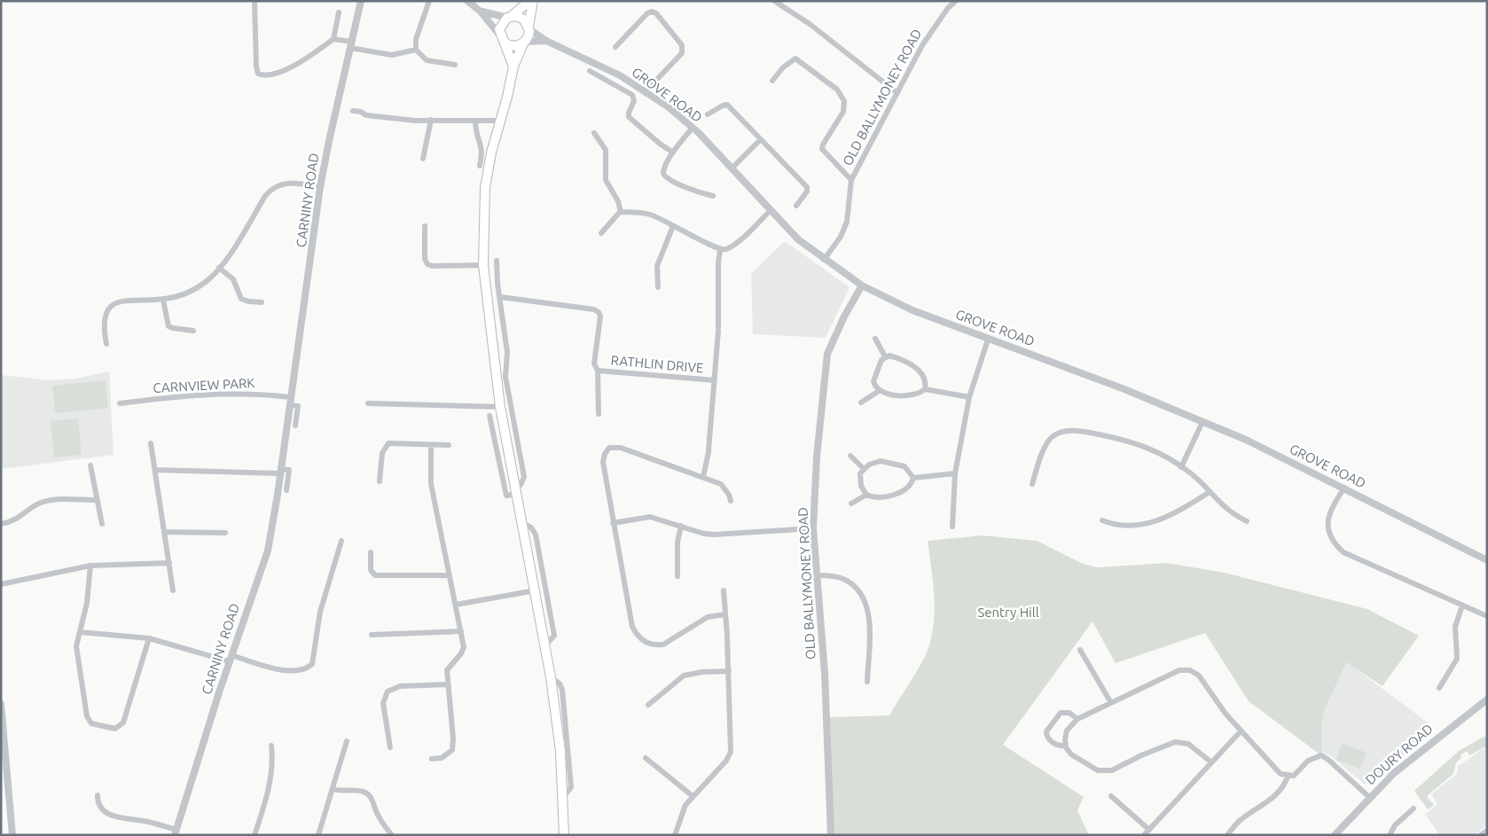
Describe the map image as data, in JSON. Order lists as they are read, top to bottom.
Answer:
{
  "streets": {
    "street": [
      "GROVE ROAD",
      "OLD BALLYMONEY ROAD",
      "CARNINY ROAD",
      "RATHLIN DRIVE",
      "CARNVIEW PARK",
      "DOURY ROAD"
    ]
  },
  "crossings": [
    ["GROVE ROAD", "OLD BALLYMONEY ROAD"],
    ["CARNINY ROAD", "CARNVIEW PARK"]
  ],
  "parks": ["Sentry Hill"]
}
